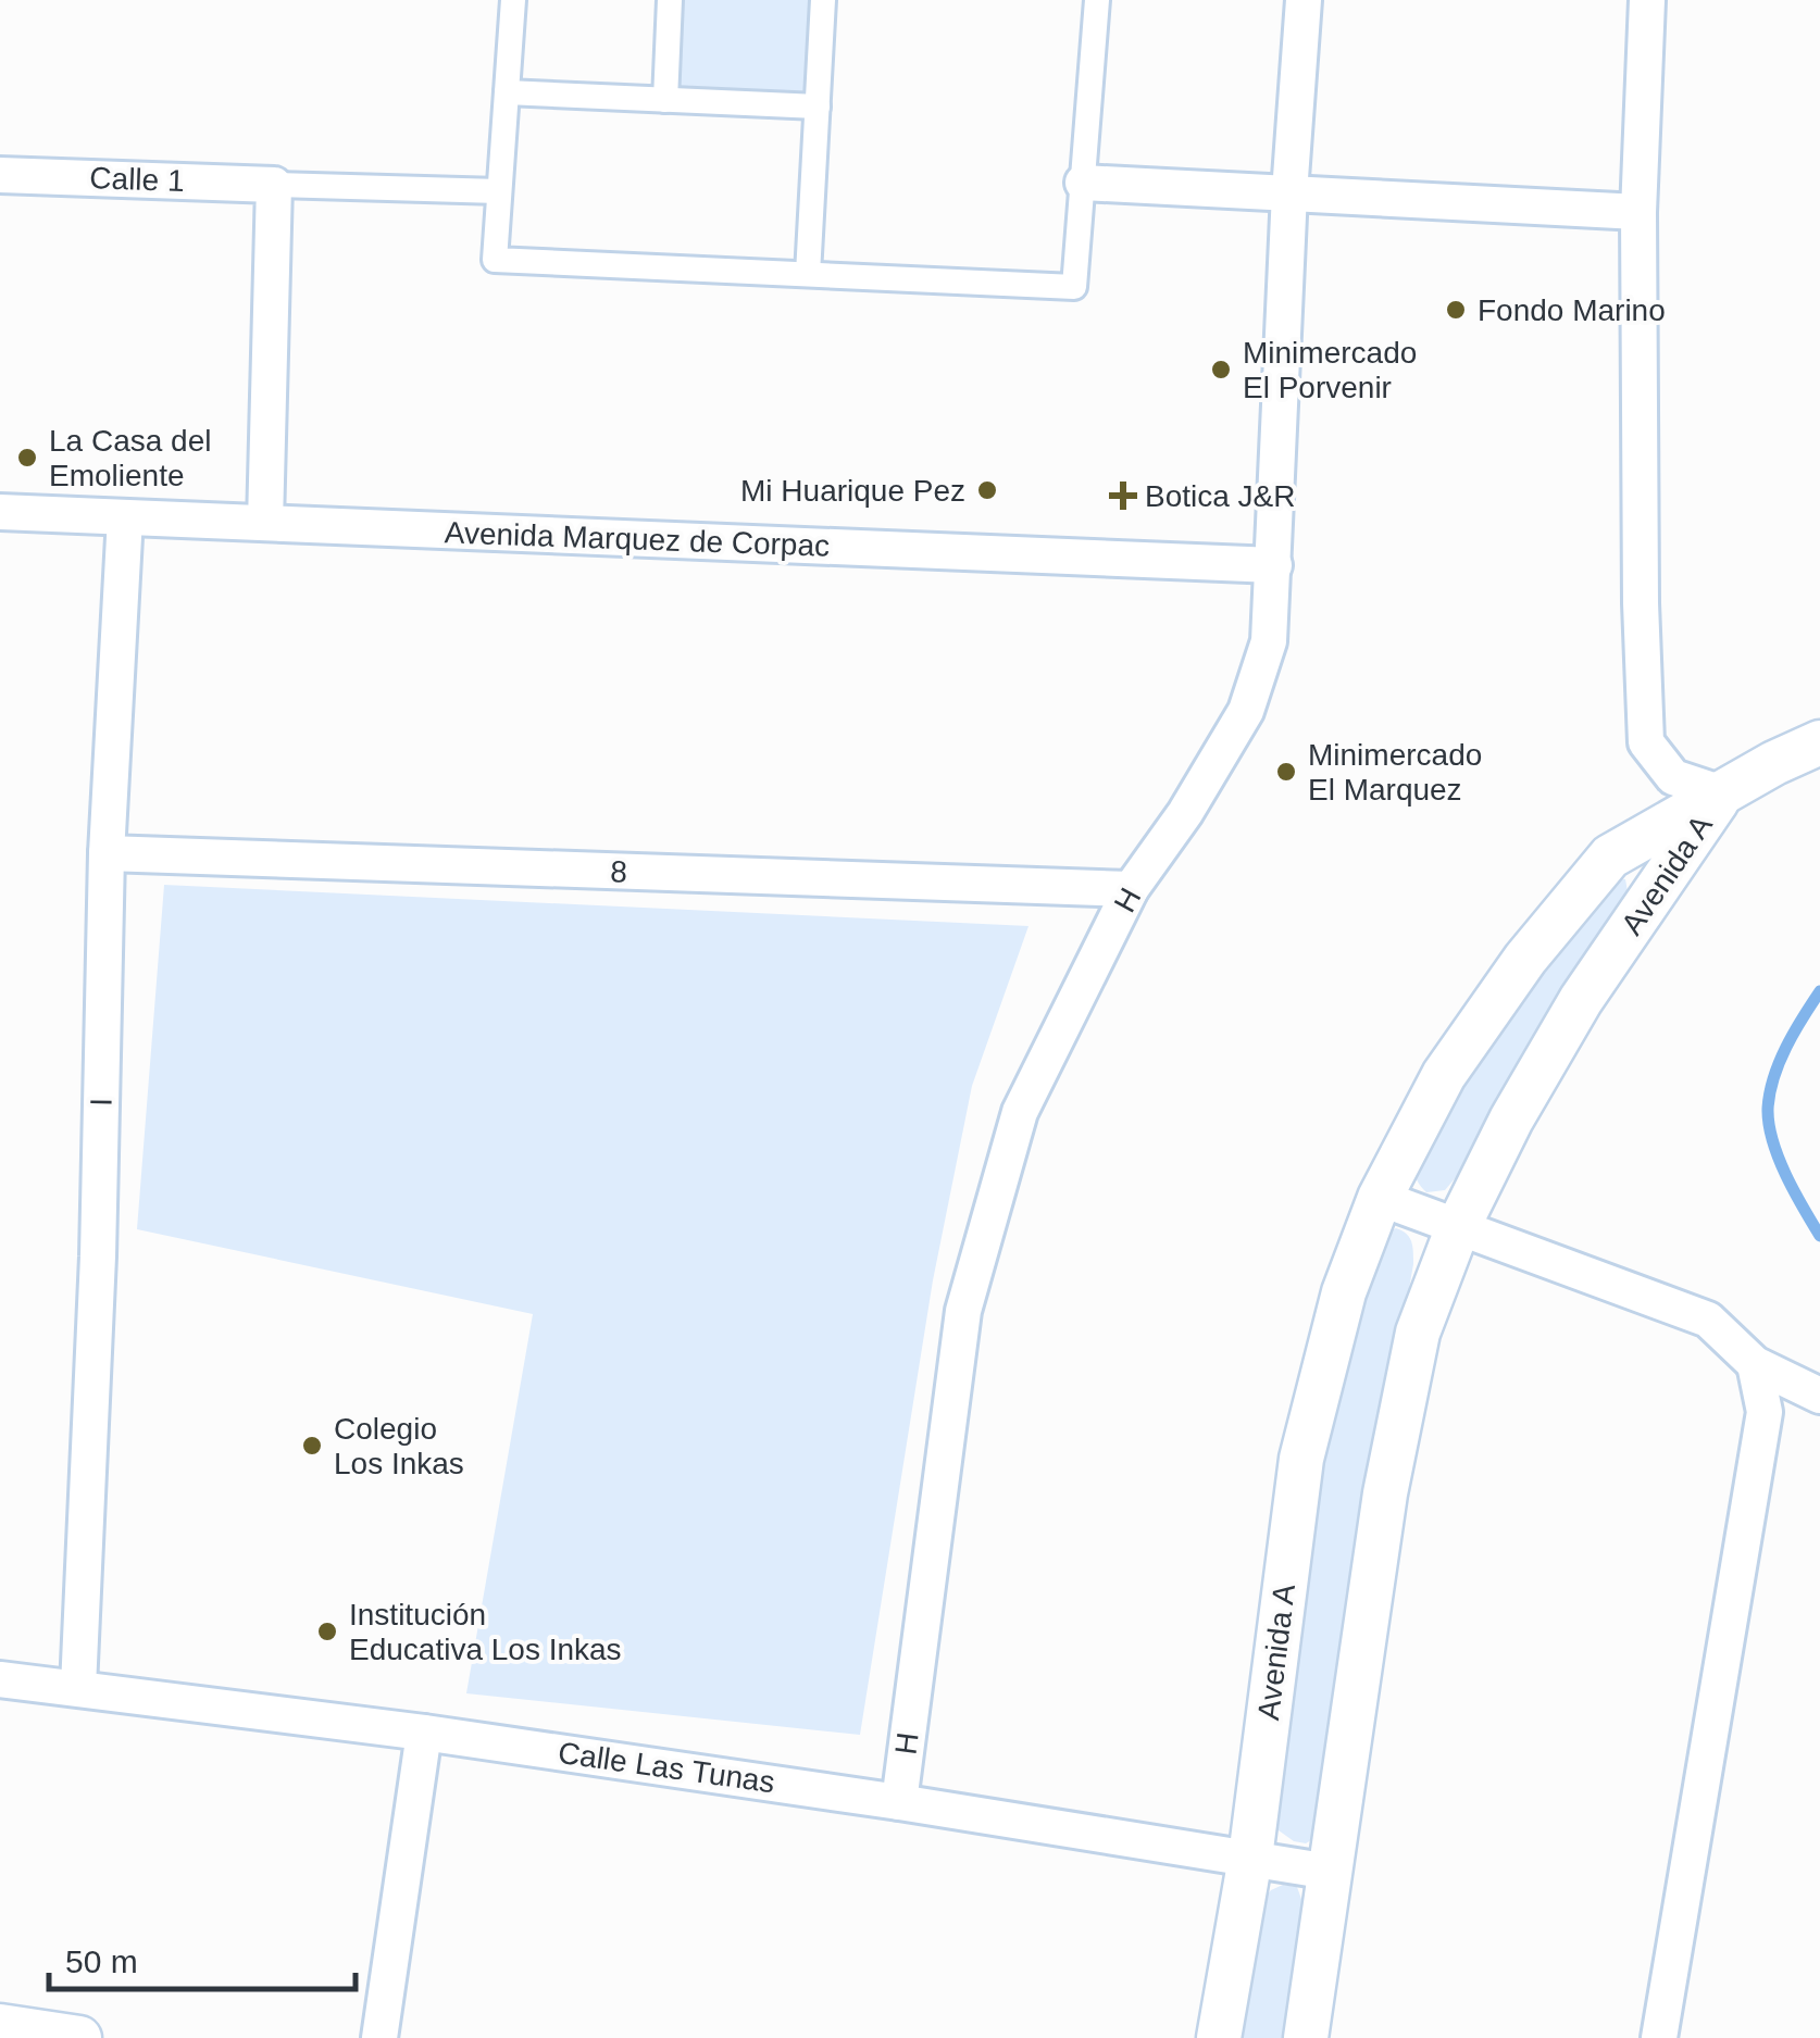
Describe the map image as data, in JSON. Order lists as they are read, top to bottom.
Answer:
{
  "streets": {
    "street": [
      "Calle 1",
      "Avenida Marquez de Corpac",
      "8",
      "Avenida A",
      "H",
      "I",
      "Calle Las Tunas"
    ]
  },
  "crossings": [
    ["Avenida Marquez de Corpac", "H"],
    ["Avenida Marquez de Corpac", "I"],
    ["8", "H"],
    ["8", "I"],
    ["Avenida A", "Calle Las Tunas"],
    ["H", "Calle Las Tunas"],
    ["I", "Calle Las Tunas"]
  ],
  "places": {
    "other": [
      "Fondo Marino",
      "Minimercado El Porvenir",
      "La Casa del Emoliente",
      "Mi Huarique Pez",
      "Minimercado El Marquez",
      "Colegio Los Inkas",
      "Institución Educativa Los Inkas"
    ],
    "health": ["Botica J&R"]
  },
  "scale_bar": "50 m"
}
